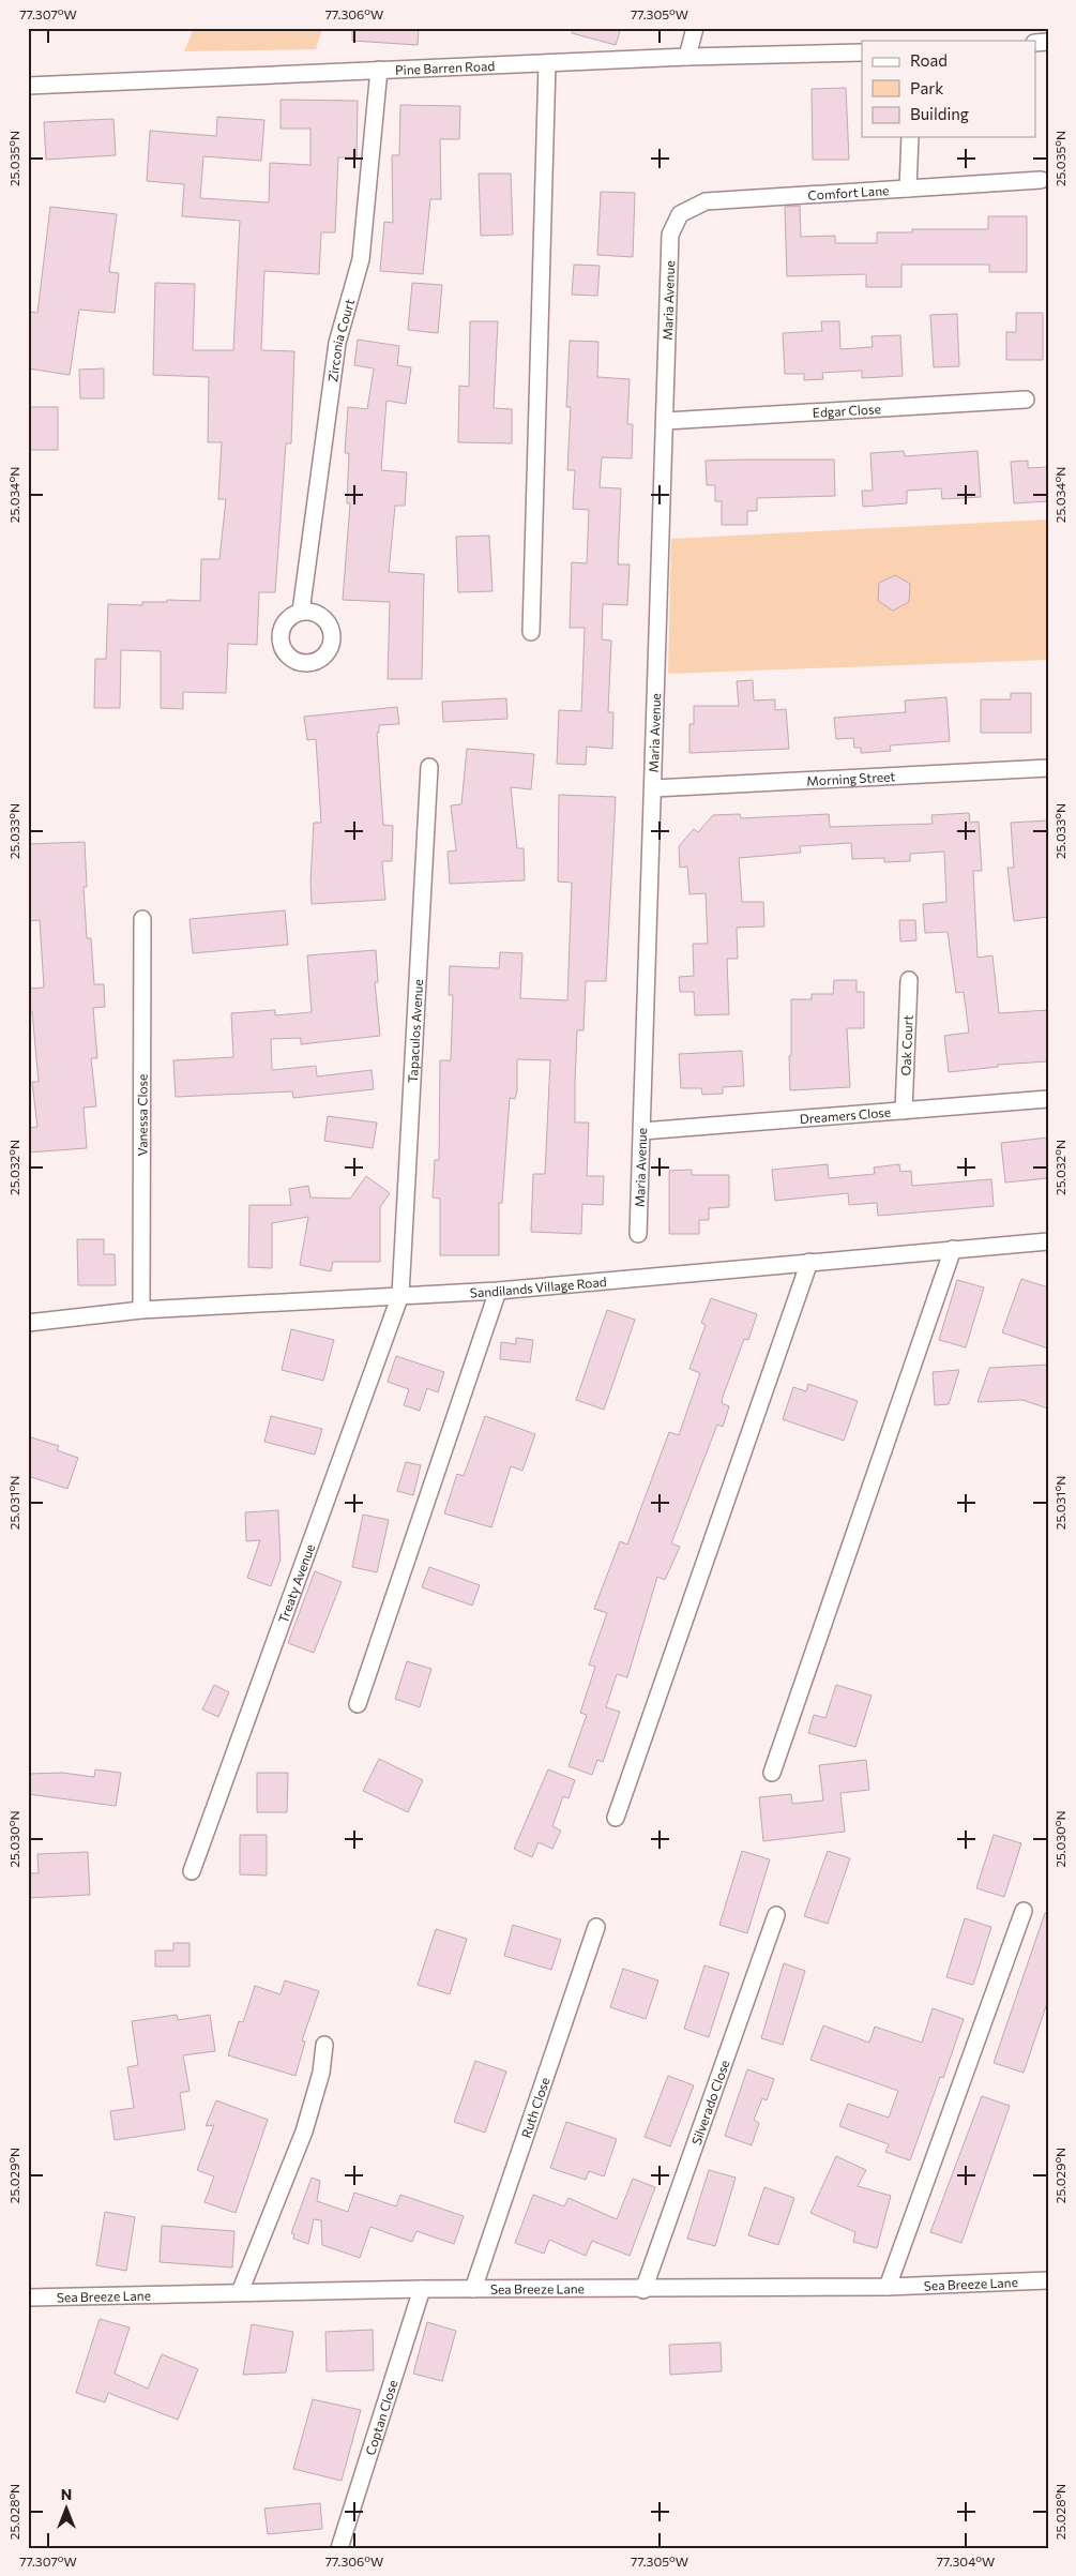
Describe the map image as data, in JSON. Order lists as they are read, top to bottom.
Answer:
{
  "streets": {
    "street": [
      "Pine Barren Road",
      "Comfort Lane",
      "Maria Avenue",
      "Zirconia Court",
      "Edgar Close",
      "Morning Street",
      "Tapaculos Avenue",
      "Oak Court",
      "Vanessa Close",
      "Dreamers Close",
      "Sandilands Village Road",
      "Treaty Avenue",
      "Silverado Close",
      "Ruth Close",
      "Sea Breeze Lane",
      "Coptan Close"
    ]
  },
  "crossings": [
    ["Pine Barren Road", "Zirconia Court"],
    ["Comfort Lane", "Maria Avenue"],
    ["Maria Avenue", "Edgar Close"],
    ["Maria Avenue", "Morning Street"],
    ["Maria Avenue", "Dreamers Close"],
    ["Tapaculos Avenue", "Sandilands Village Road"],
    ["Tapaculos Avenue", "Treaty Avenue"],
    ["Oak Court", "Dreamers Close"],
    ["Vanessa Close", "Sandilands Village Road"],
    ["Sandilands Village Road", "Treaty Avenue"],
    ["Silverado Close", "Sea Breeze Lane"],
    ["Ruth Close", "Sea Breeze Lane"],
    ["Sea Breeze Lane", "Coptan Close"]
  ],
  "legend": ["Road", "Park", "Building"],
  "north": "top",
  "coordinates": [
    "77.307°W",
    "77.306°W",
    "77.305°W",
    "25.035°N",
    "25.034°N",
    "25.033°N",
    "25.032°N",
    "25.031°N",
    "25.030°N",
    "25.029°N",
    "25.028°N",
    "77.304°W"
  ]
}
